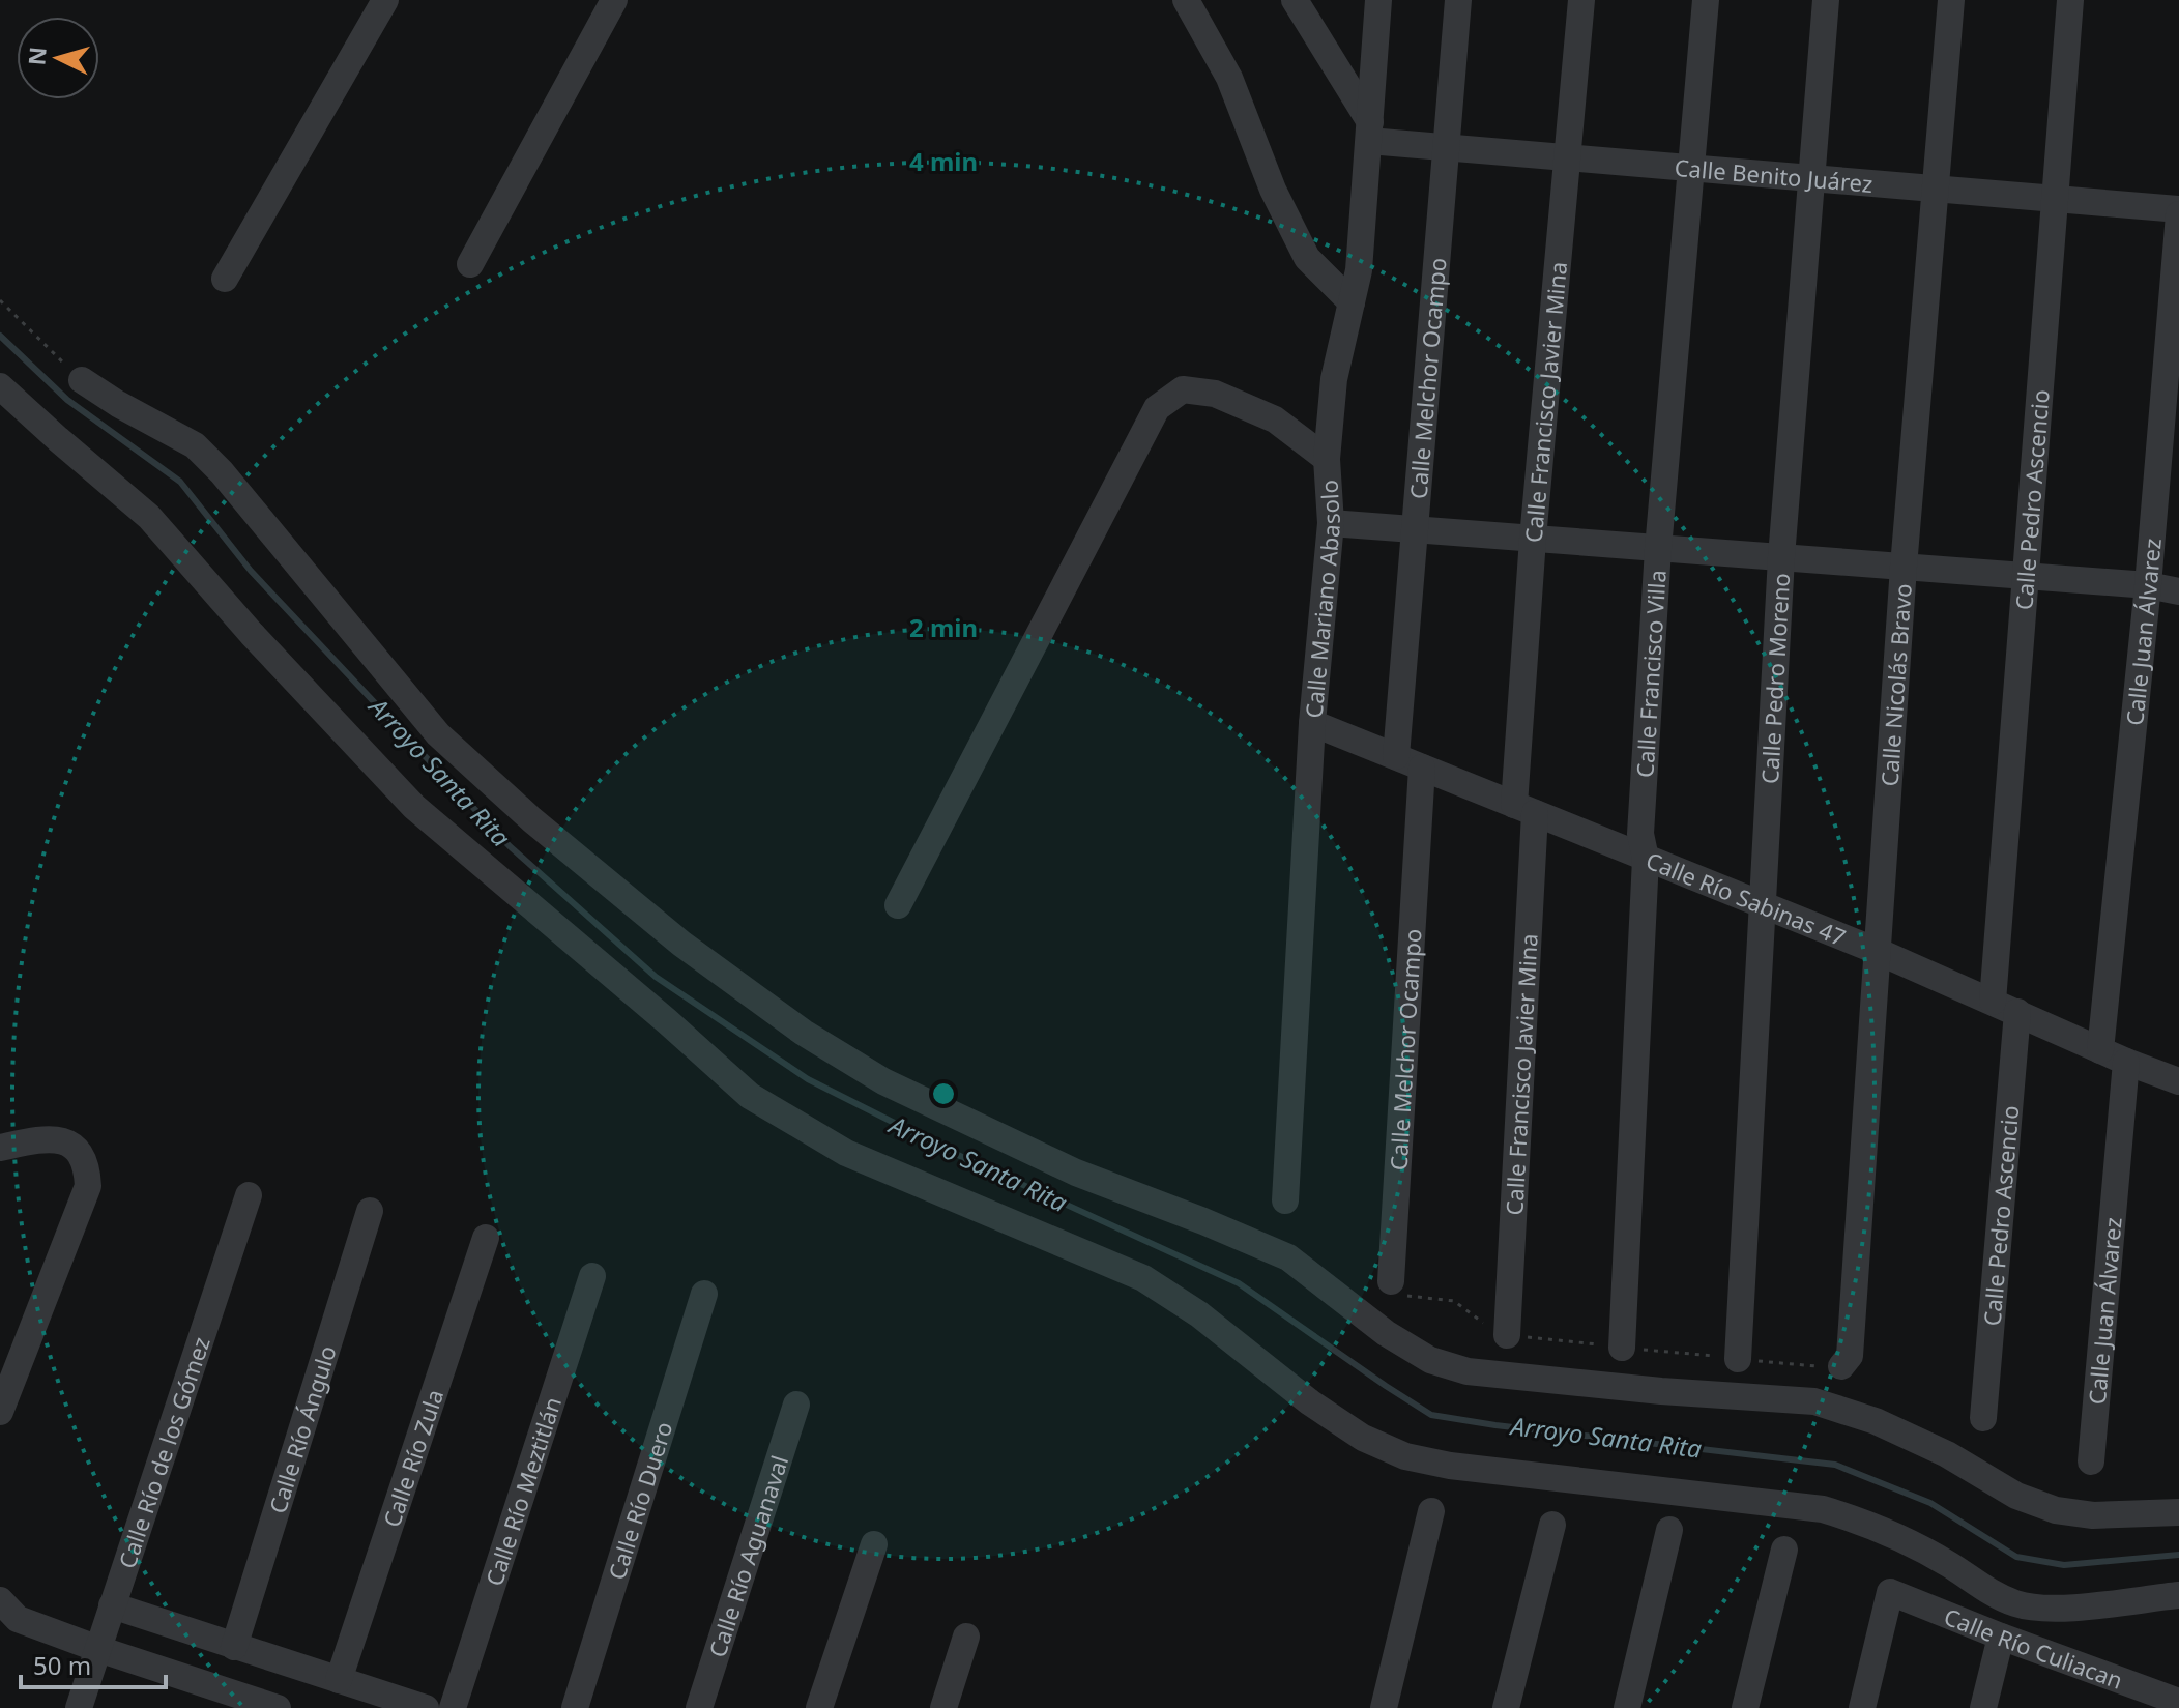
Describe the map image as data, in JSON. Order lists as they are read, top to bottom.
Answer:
{
  "streets": {
    "street": [
      "Calle Benito Juárez",
      "Calle Melchor Ocampo",
      "Calle Francisco Javier Mina",
      "Calle Pedro Ascencio",
      "Calle Mariano Abasolo",
      "Calle Juan Álvarez",
      "Calle Francisco Villa",
      "Calle Pedro Moreno",
      "Calle Nicolás Bravo",
      "Calle Río Sabinas 47",
      "Calle Río Ángulo",
      "Calle Río de los Gómez",
      "Calle Río Zula",
      "Calle Río Meztitlán",
      "Calle Río Duero",
      "Calle Río Aguanaval",
      "Calle Río Culiacan"
    ]
  },
  "crossings": [
    ["Calle Benito Juárez", "Calle Melchor Ocampo"],
    ["Calle Benito Juárez", "Calle Francisco Javier Mina"],
    ["Calle Benito Juárez", "Calle Pedro Ascencio"],
    ["Calle Benito Juárez", "Calle Mariano Abasolo"],
    ["Calle Benito Juárez", "Calle Juan Álvarez"],
    ["Calle Benito Juárez", "Calle Francisco Villa"],
    ["Calle Benito Juárez", "Calle Pedro Moreno"],
    ["Calle Benito Juárez", "Calle Nicolás Bravo"],
    ["Calle Melchor Ocampo", "Calle Río Sabinas 47"],
    ["Calle Francisco Javier Mina", "Calle Río Sabinas 47"],
    ["Calle Pedro Ascencio", "Calle Río Sabinas 47"],
    ["Calle Mariano Abasolo", "Calle Río Sabinas 47"],
    ["Calle Juan Álvarez", "Calle Río Sabinas 47"],
    ["Calle Francisco Villa", "Calle Río Sabinas 47"],
    ["Calle Pedro Moreno", "Calle Río Sabinas 47"],
    ["Calle Nicolás Bravo", "Calle Río Sabinas 47"]
  ],
  "water": ["Arroyo Santa Rita"],
  "scale_bar": "50 m",
  "north": "left",
  "rings": ["4 min", "2 min"]
}
